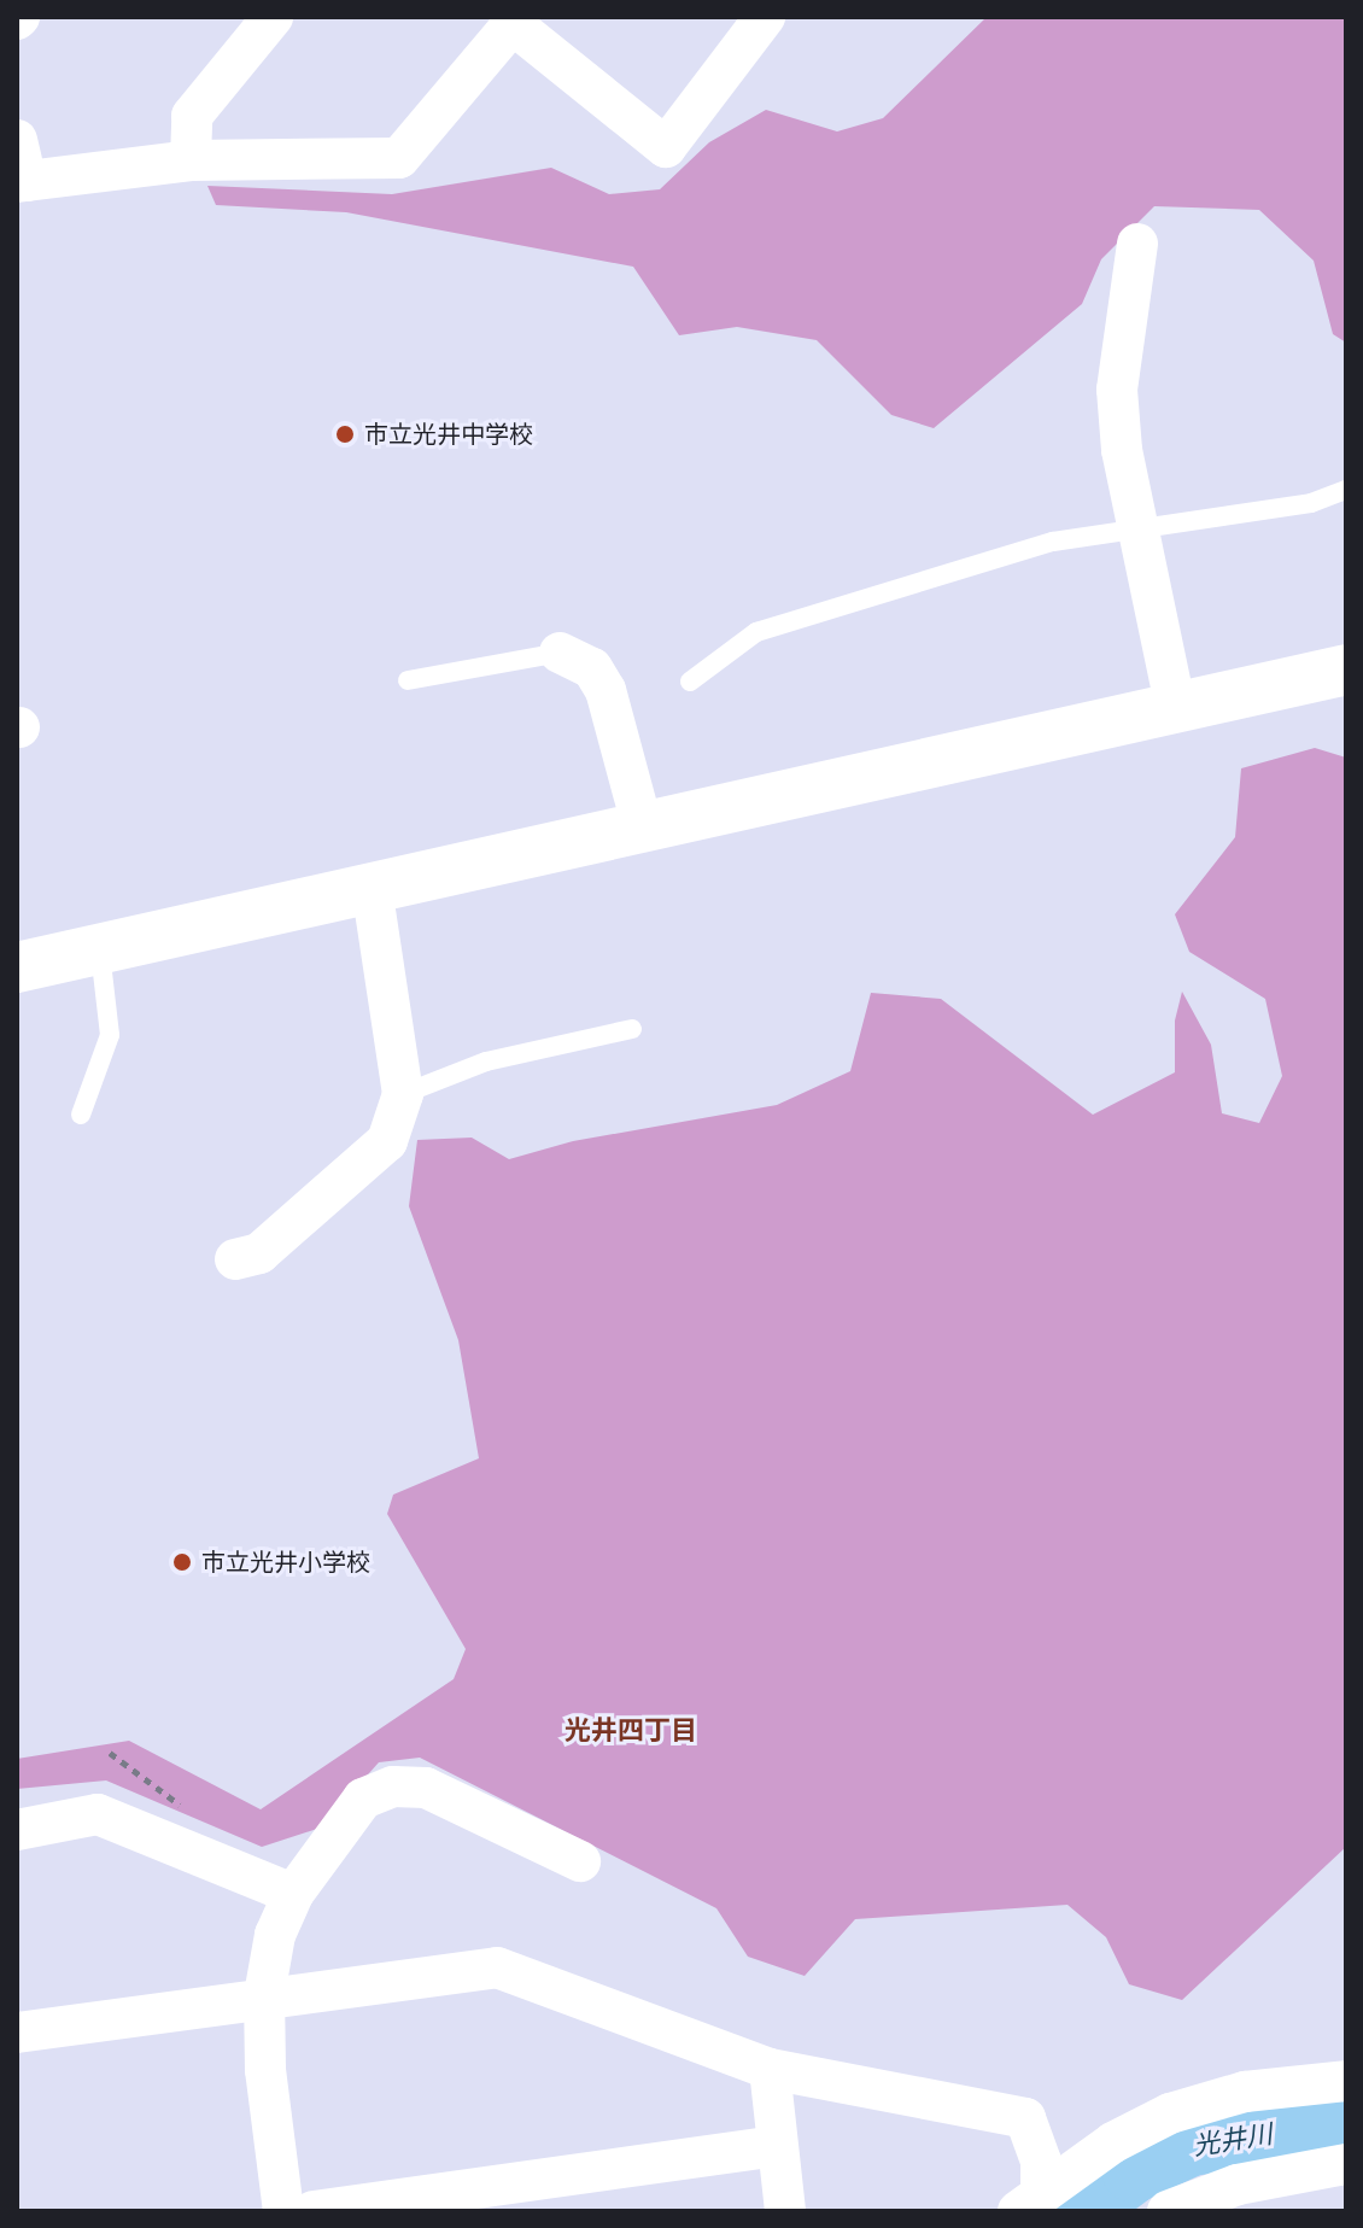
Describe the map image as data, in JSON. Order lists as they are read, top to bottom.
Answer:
{
  "districts": ["光井四丁目"],
  "water": ["光井川"],
  "places": ["市立光井中学校", "市立光井小学校"]
}
